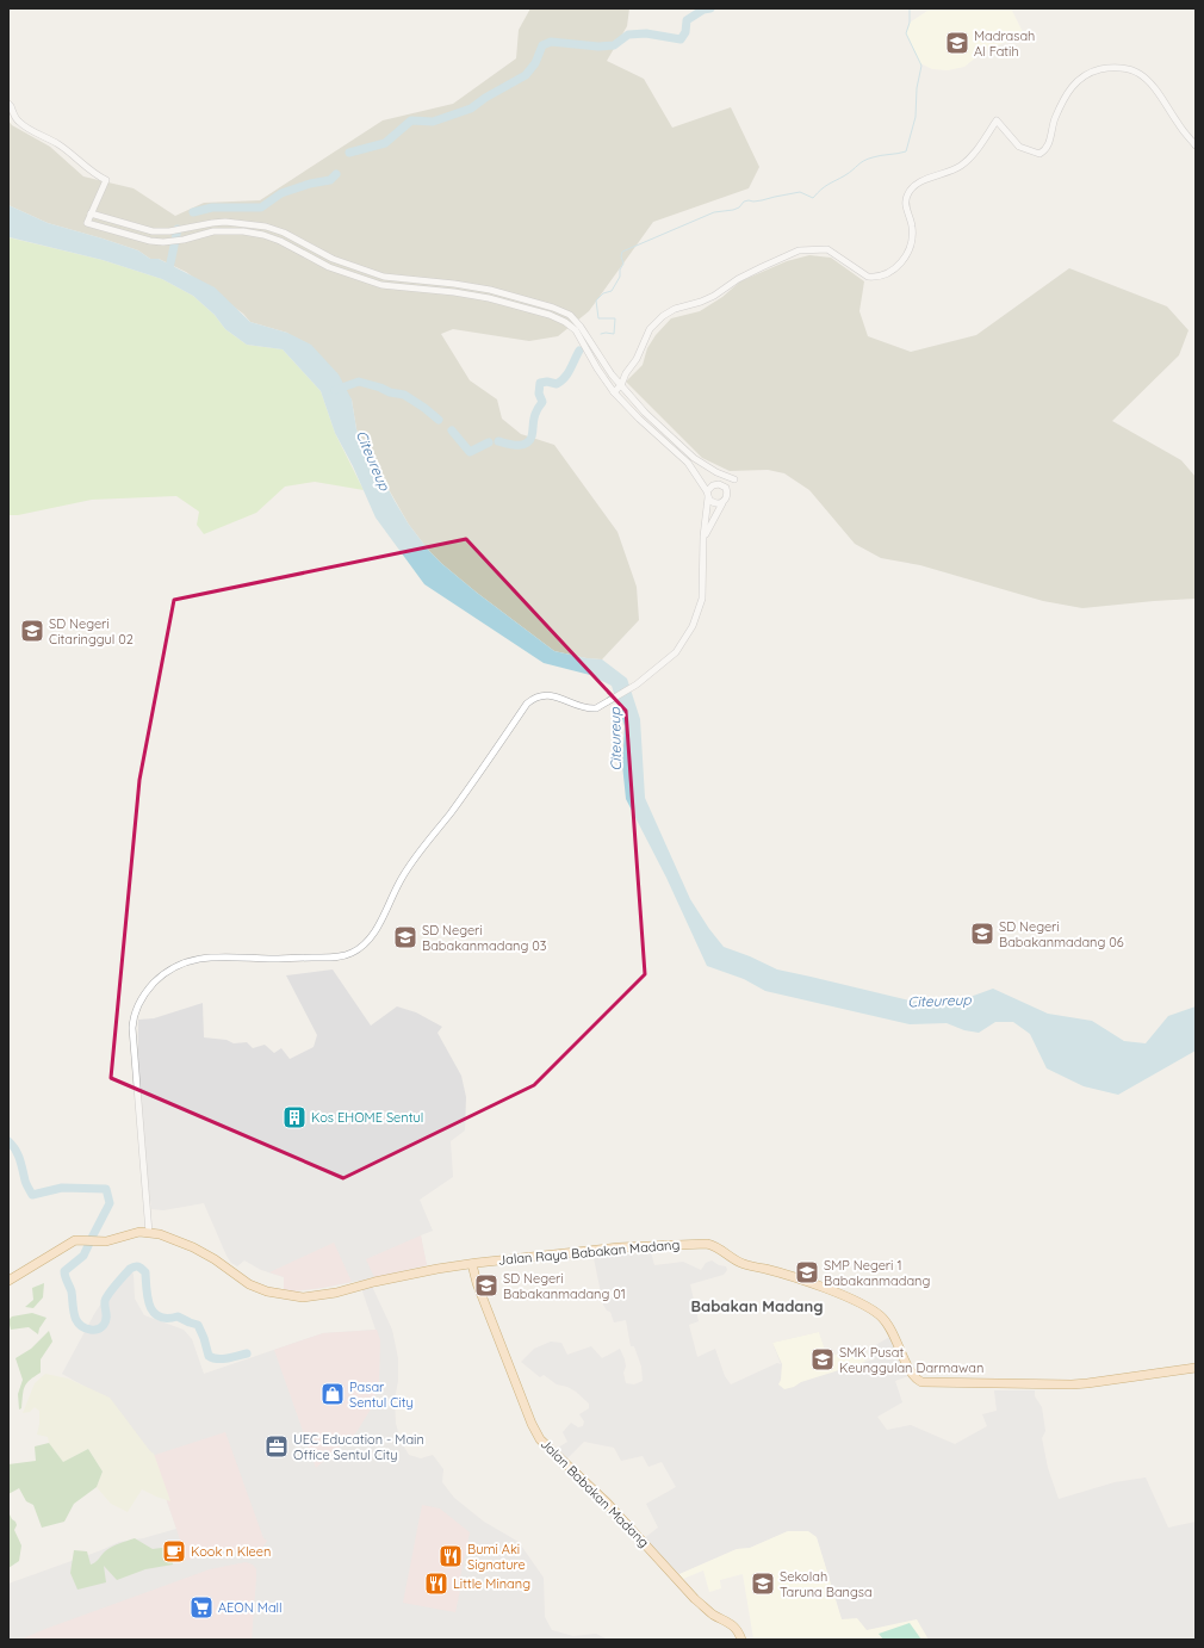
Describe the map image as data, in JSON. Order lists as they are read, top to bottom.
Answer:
{
  "streets": {
    "main road": ["Jalan Raya Babakan Madang", "Jalan Babakan Madang"]
  },
  "crossings": [
    ["Jalan Raya Babakan Madang", "Jalan Babakan Madang"]
  ],
  "districts": ["Babakan Madang"],
  "water": ["Citeureup"],
  "places": {
    "school or university": [
      "Madrasah Al Fatih",
      "SD Negeri Citaringgul 02",
      "SD Negeri Babakanmadang 06",
      "SD Negeri Babakanmadang 03",
      "SMP Negeri 1 Babakanmadang",
      "SD Negeri Babakanmadang 01",
      "SMK Pusat Keunggulan Darmawan",
      "Sekolah Taruna Bangsa"
    ],
    "building": ["Kos EHOME Sentul"],
    "shop": ["Pasar Sentul City"],
    "office": ["UEC Education - Main Office Sentul City"],
    "cafe": ["Kook n Kleen"],
    "restaurant": ["Bumi Aki Signature", "Little Minang"],
    "supermarket": ["AEON Mall"]
  }
}
